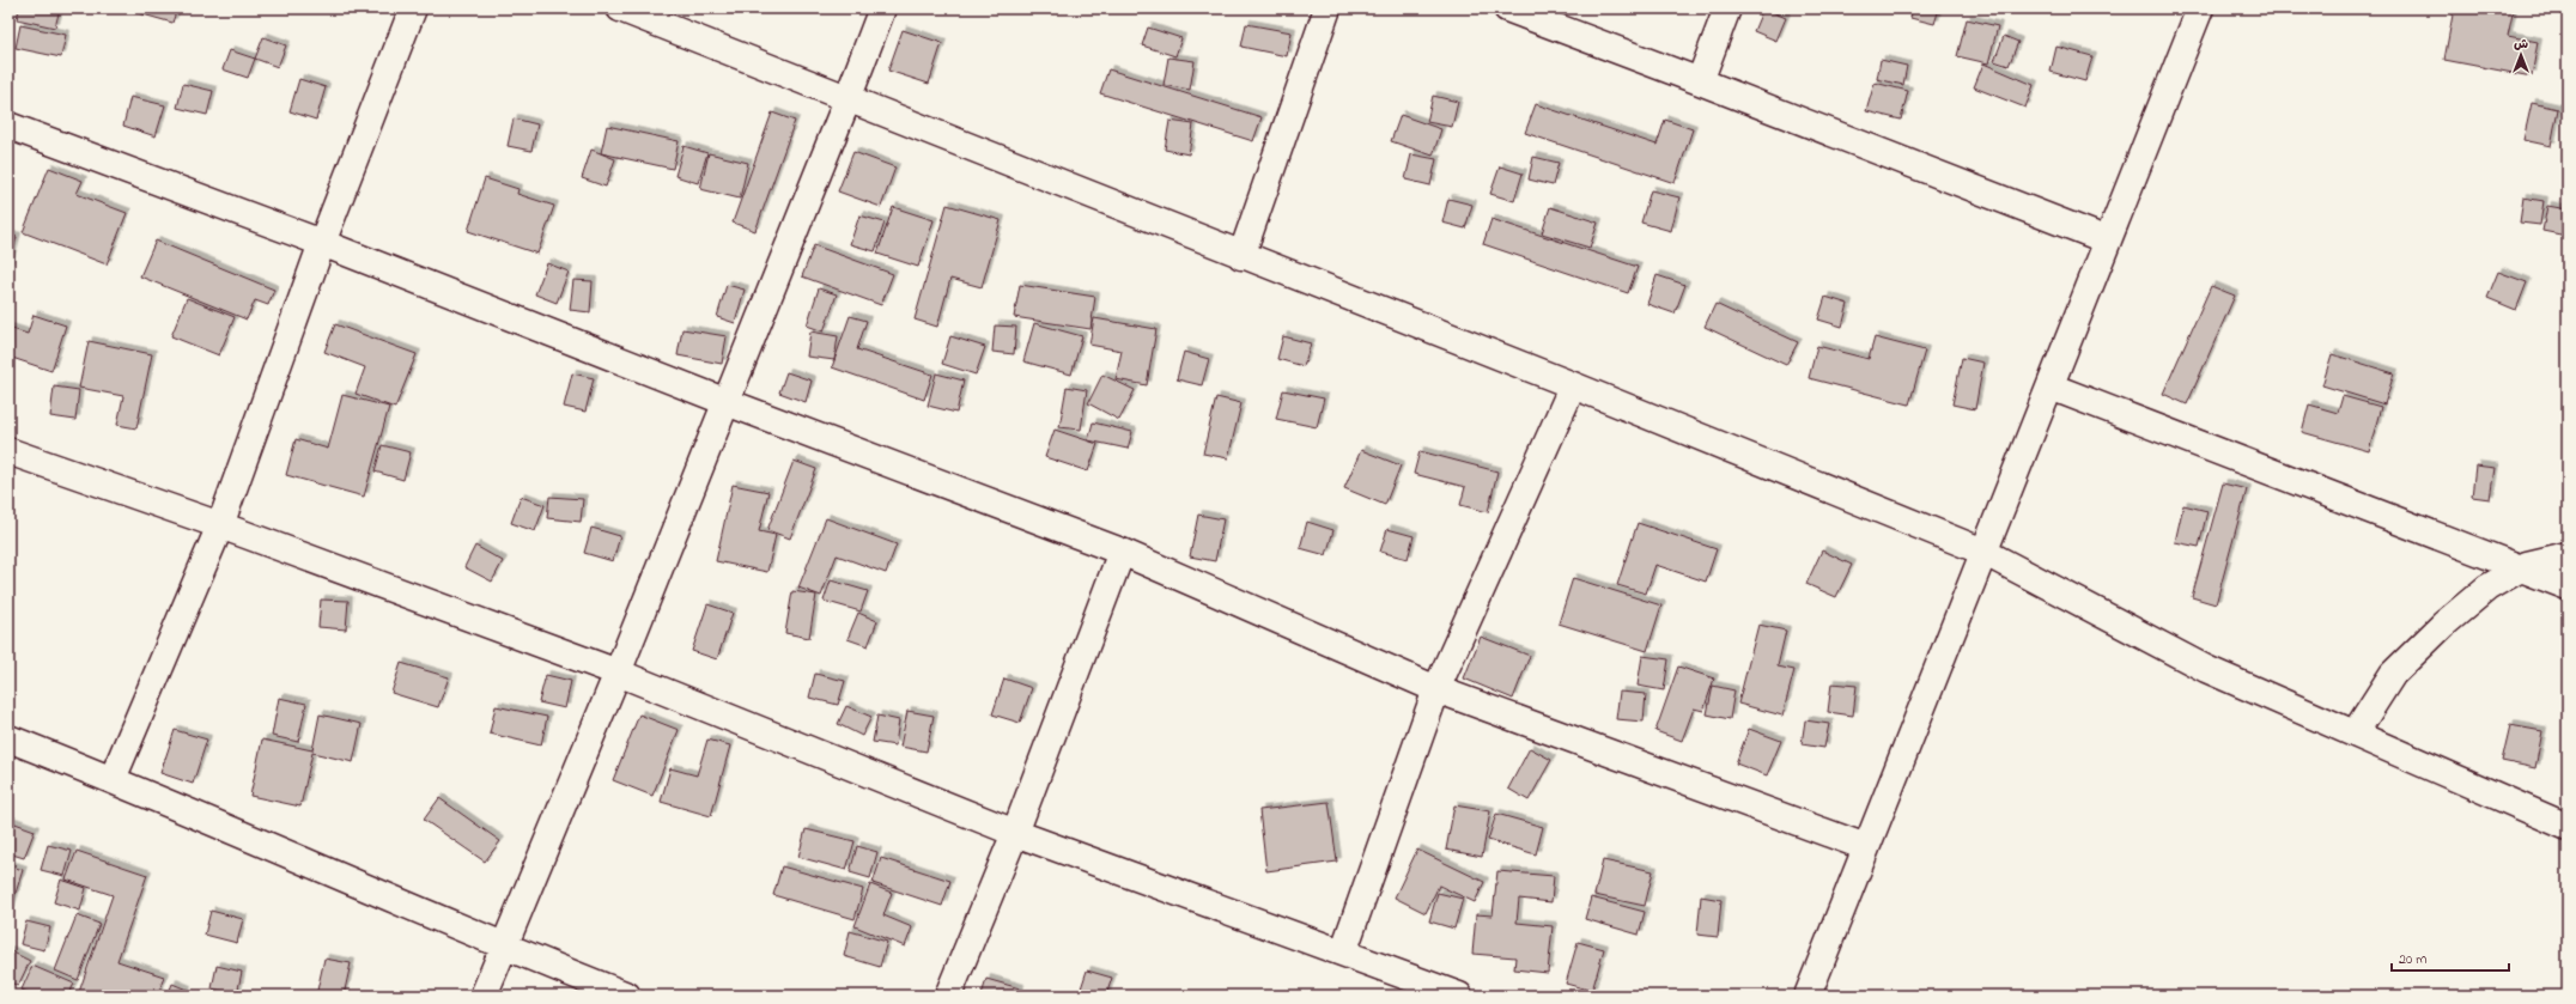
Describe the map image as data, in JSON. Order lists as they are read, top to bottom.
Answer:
{
  "scale_bar": "20 m",
  "north": "top"
}
